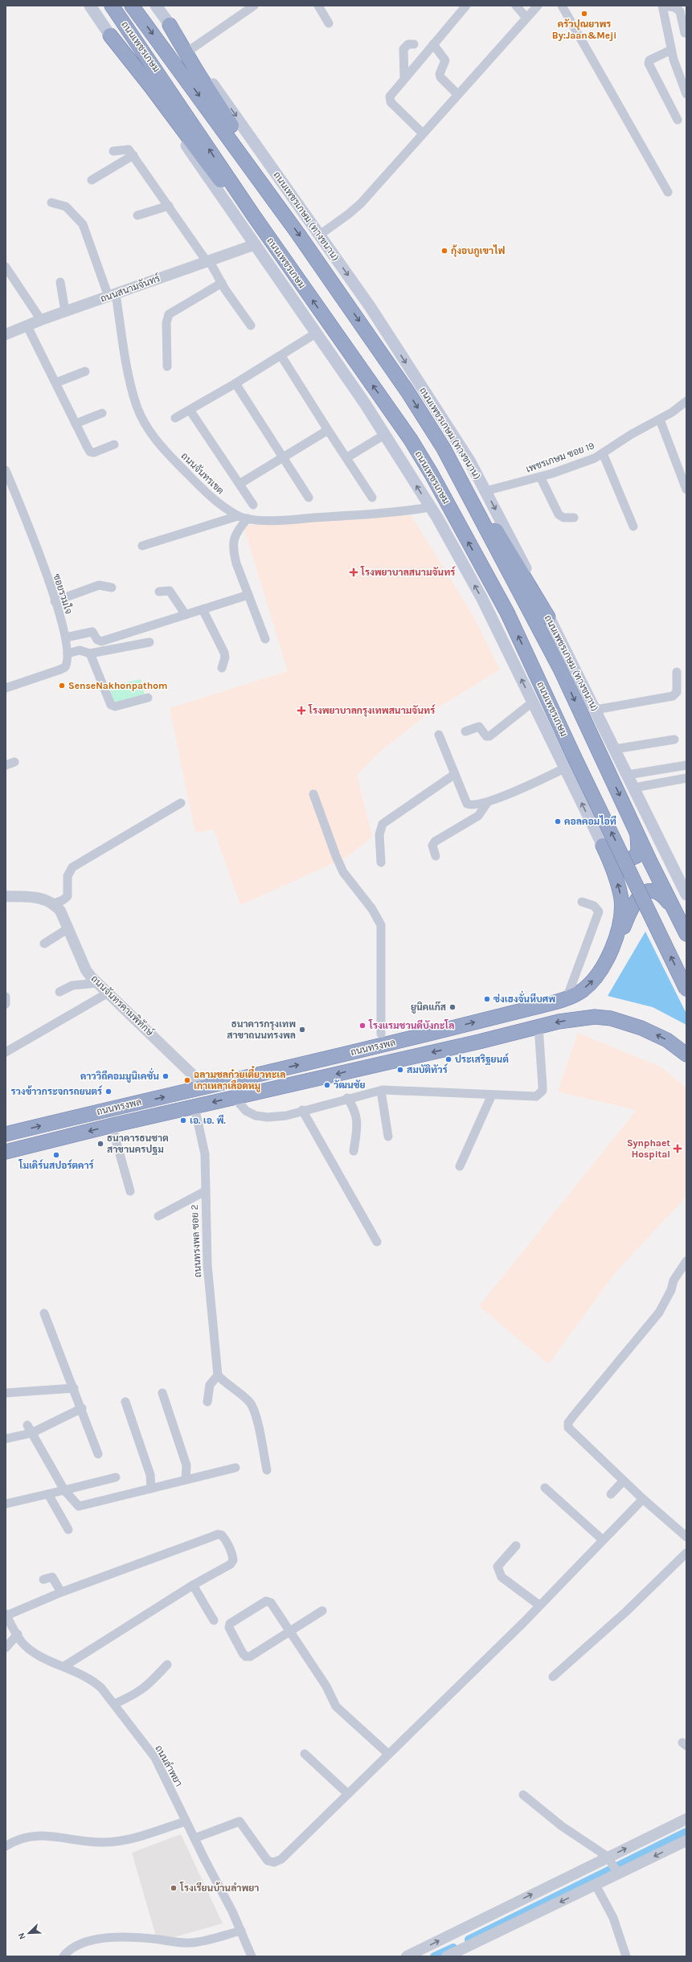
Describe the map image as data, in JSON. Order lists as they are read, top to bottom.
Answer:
{
  "streets": {
    "highway": ["ถนนเพชรเกษม", "ถนนทรงพล"],
    "main road": ["ถนนเพชรเกษม (ทางขนาน)"],
    "street": [
      "ถนนสนามจันทร์",
      "เพชรเกษม ซอย 19",
      "ถนนจันทรเขต",
      "ซอยรวมใจ",
      "ถนนจันทรคามพิทักษ์",
      "ถนนทรงพล ซอย 2",
      "ถนนลำพยา"
    ]
  },
  "crossings": [
    ["ถนนเพชรเกษม (ทางขนาน)", "เพชรเกษม ซอย 19"],
    ["ถนนสนามจันทร์", "ถนนจันทรเขต"],
    ["ถนนจันทรคามพิทักษ์", "ถนนทรงพล"],
    ["ถนนทรงพล", "ถนนทรงพล ซอย 2"]
  ],
  "places": {
    "other": [
      "ครัวปุณยาพร By:Jaan&Meji",
      "กุ้งอบภูเขาไฟ",
      "SenseNakhonpathom",
      "คอลคอมไอที",
      "ซ่งเฮงจั่นหีบศพ",
      "ยูนิคแก๊ส",
      "โรงแรมชวนดีบังกะโล",
      "ธนาคารกรุงเทพ สาขาถนนทรงพล",
      "ประเสริฐยนต์",
      "สมบัติทัวร์",
      "ดาววิถีคอมมูนิเคชั่น",
      "ฉลามชลก๋วยเตี๋ยวทะเล เกาเหลาเลือดหมู",
      "วัฒนชัย",
      "รวงข้าวกระจกรถยนตร์",
      "เอ. เอ. พี.",
      "ธนาคารธนชาต สาขานครปฐม",
      "โมเดิร์นสปอร์ตคาร์",
      "โรงเรียนบ้านลำพยา"
    ],
    "health": ["โรงพยาบาลสนามจันทร์", "โรงพยาบาลกรุงเทพสนามจันทร์", "Synphaet Hospital"]
  },
  "north": "bottom left"
}
